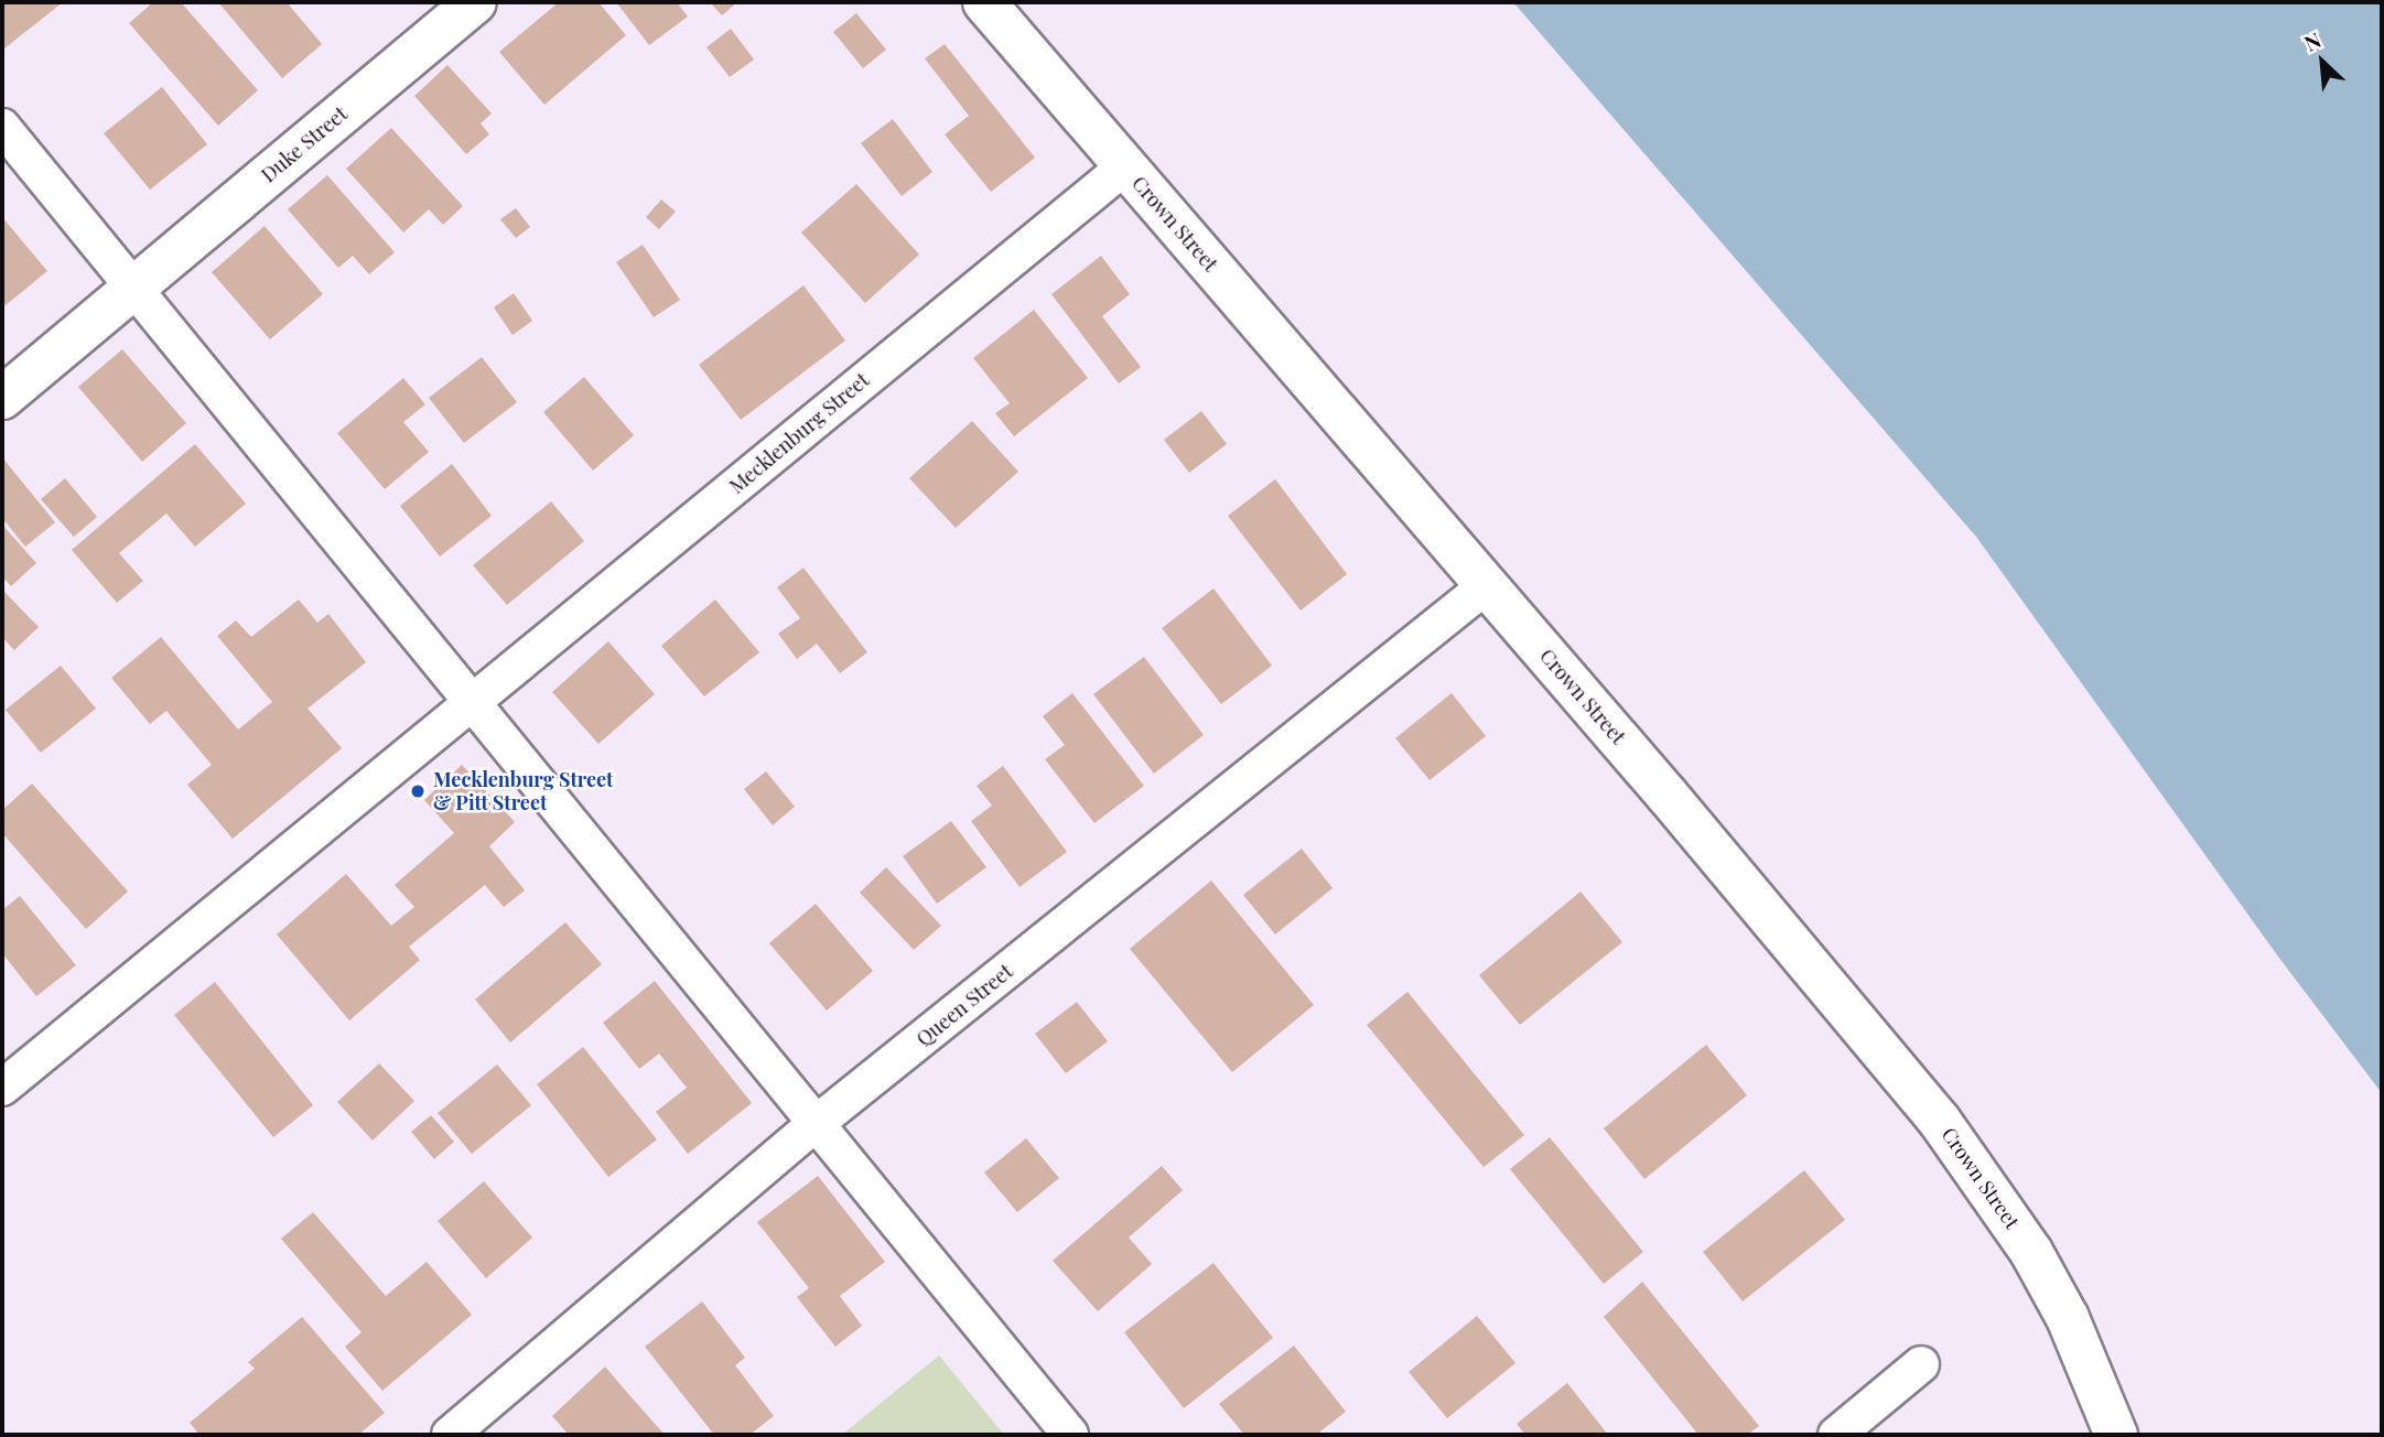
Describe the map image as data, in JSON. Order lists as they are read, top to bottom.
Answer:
{
  "streets": {
    "main road": ["Duke Street", "Crown Street"],
    "street": ["Mecklenburg Street", "Queen Street"]
  },
  "crossings": [
    ["Crown Street", "Mecklenburg Street"],
    ["Crown Street", "Queen Street"]
  ],
  "places": ["Mecklenburg Street & Pitt Street"],
  "north": "top left"
}
